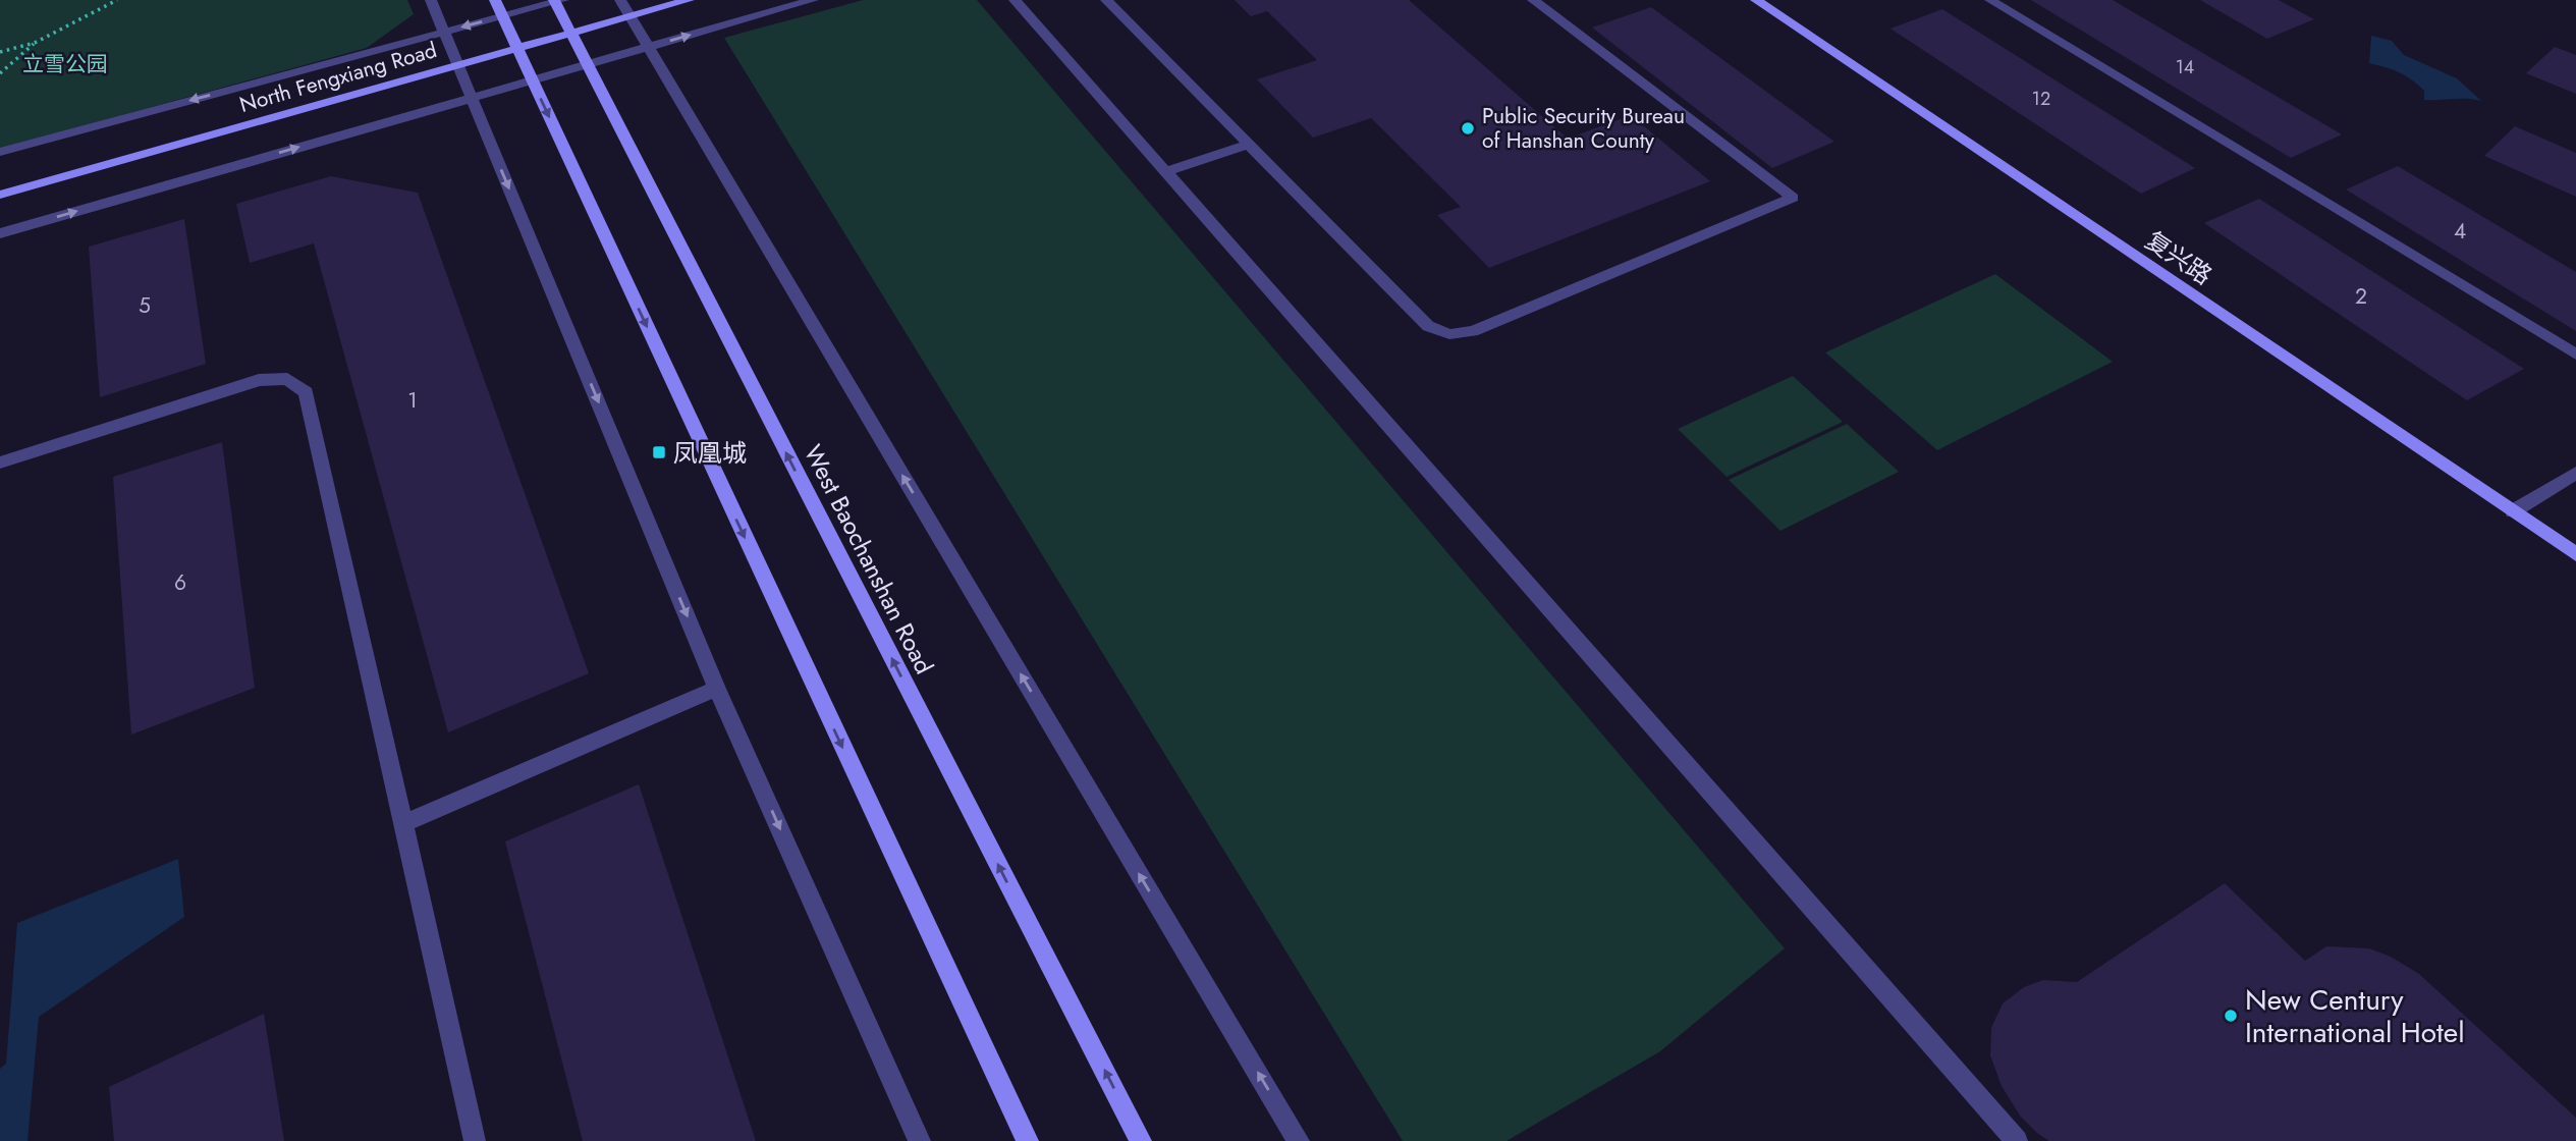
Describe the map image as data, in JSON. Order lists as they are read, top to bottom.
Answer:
{
  "streets": {
    "main road": ["North Fengxiang Road", "复兴路", "West Baochanshan Road"]
  },
  "crossings": [
    ["North Fengxiang Road", "West Baochanshan Road"]
  ],
  "parks": ["立雪公园"],
  "places": {
    "other": ["Public Security Bureau of Hanshan County", "New Century International Hotel"],
    "transit": ["凤凰城"]
  },
  "house_numbers": [
    "14",
    "12",
    "4",
    "2",
    "5",
    "1",
    "6"
  ]
}
